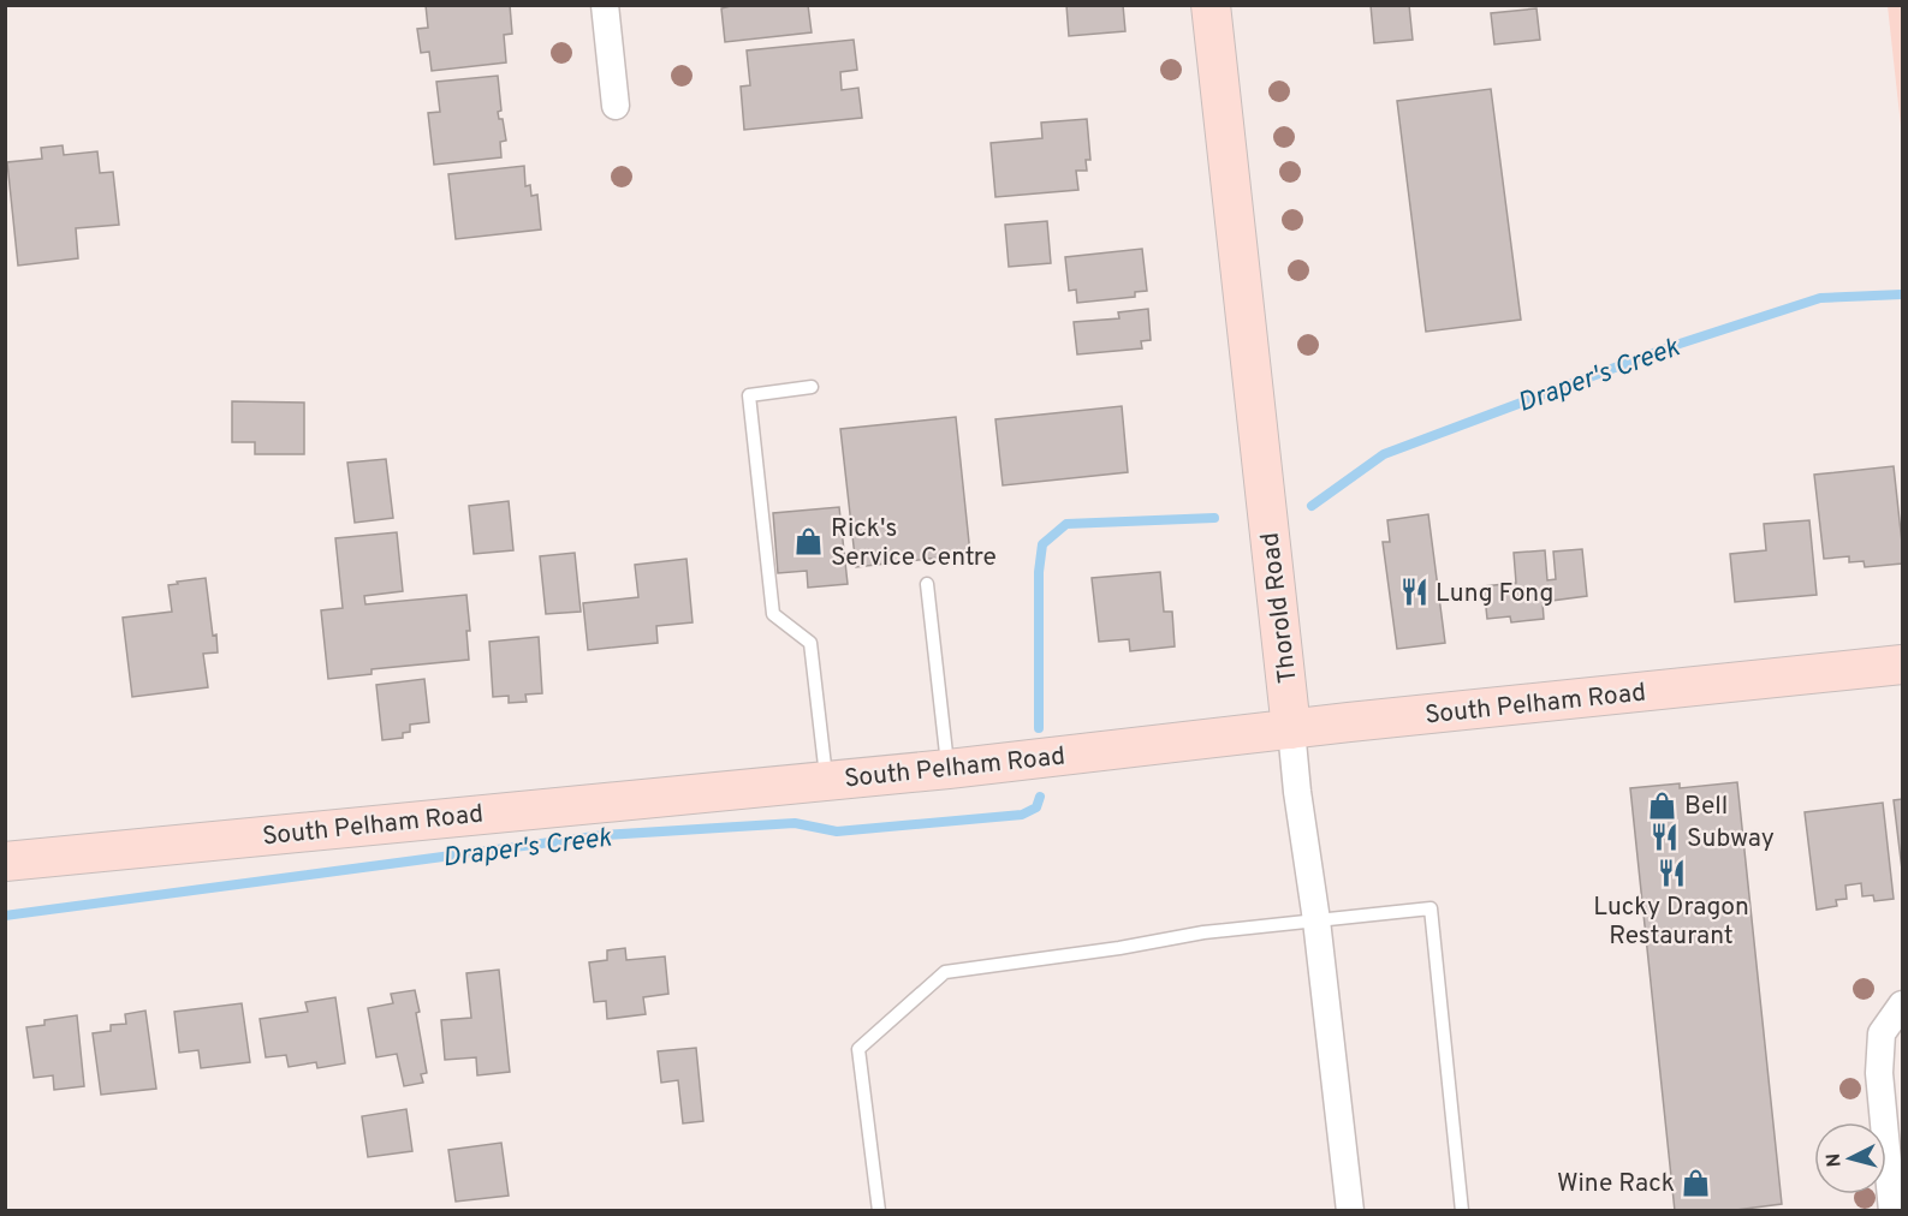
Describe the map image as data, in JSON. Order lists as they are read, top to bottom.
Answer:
{
  "streets": {
    "main road": ["Thorold Road", "South Pelham Road"]
  },
  "crossings": [
    ["Thorold Road", "South Pelham Road"]
  ],
  "water": ["Draper's Creek"],
  "places": {
    "shop": ["Rick's Service Centre", "Bell", "Wine Rack"],
    "restaurant": ["Lung Fong", "Subway", "Lucky Dragon Restaurant"]
  },
  "north": "left"
}
